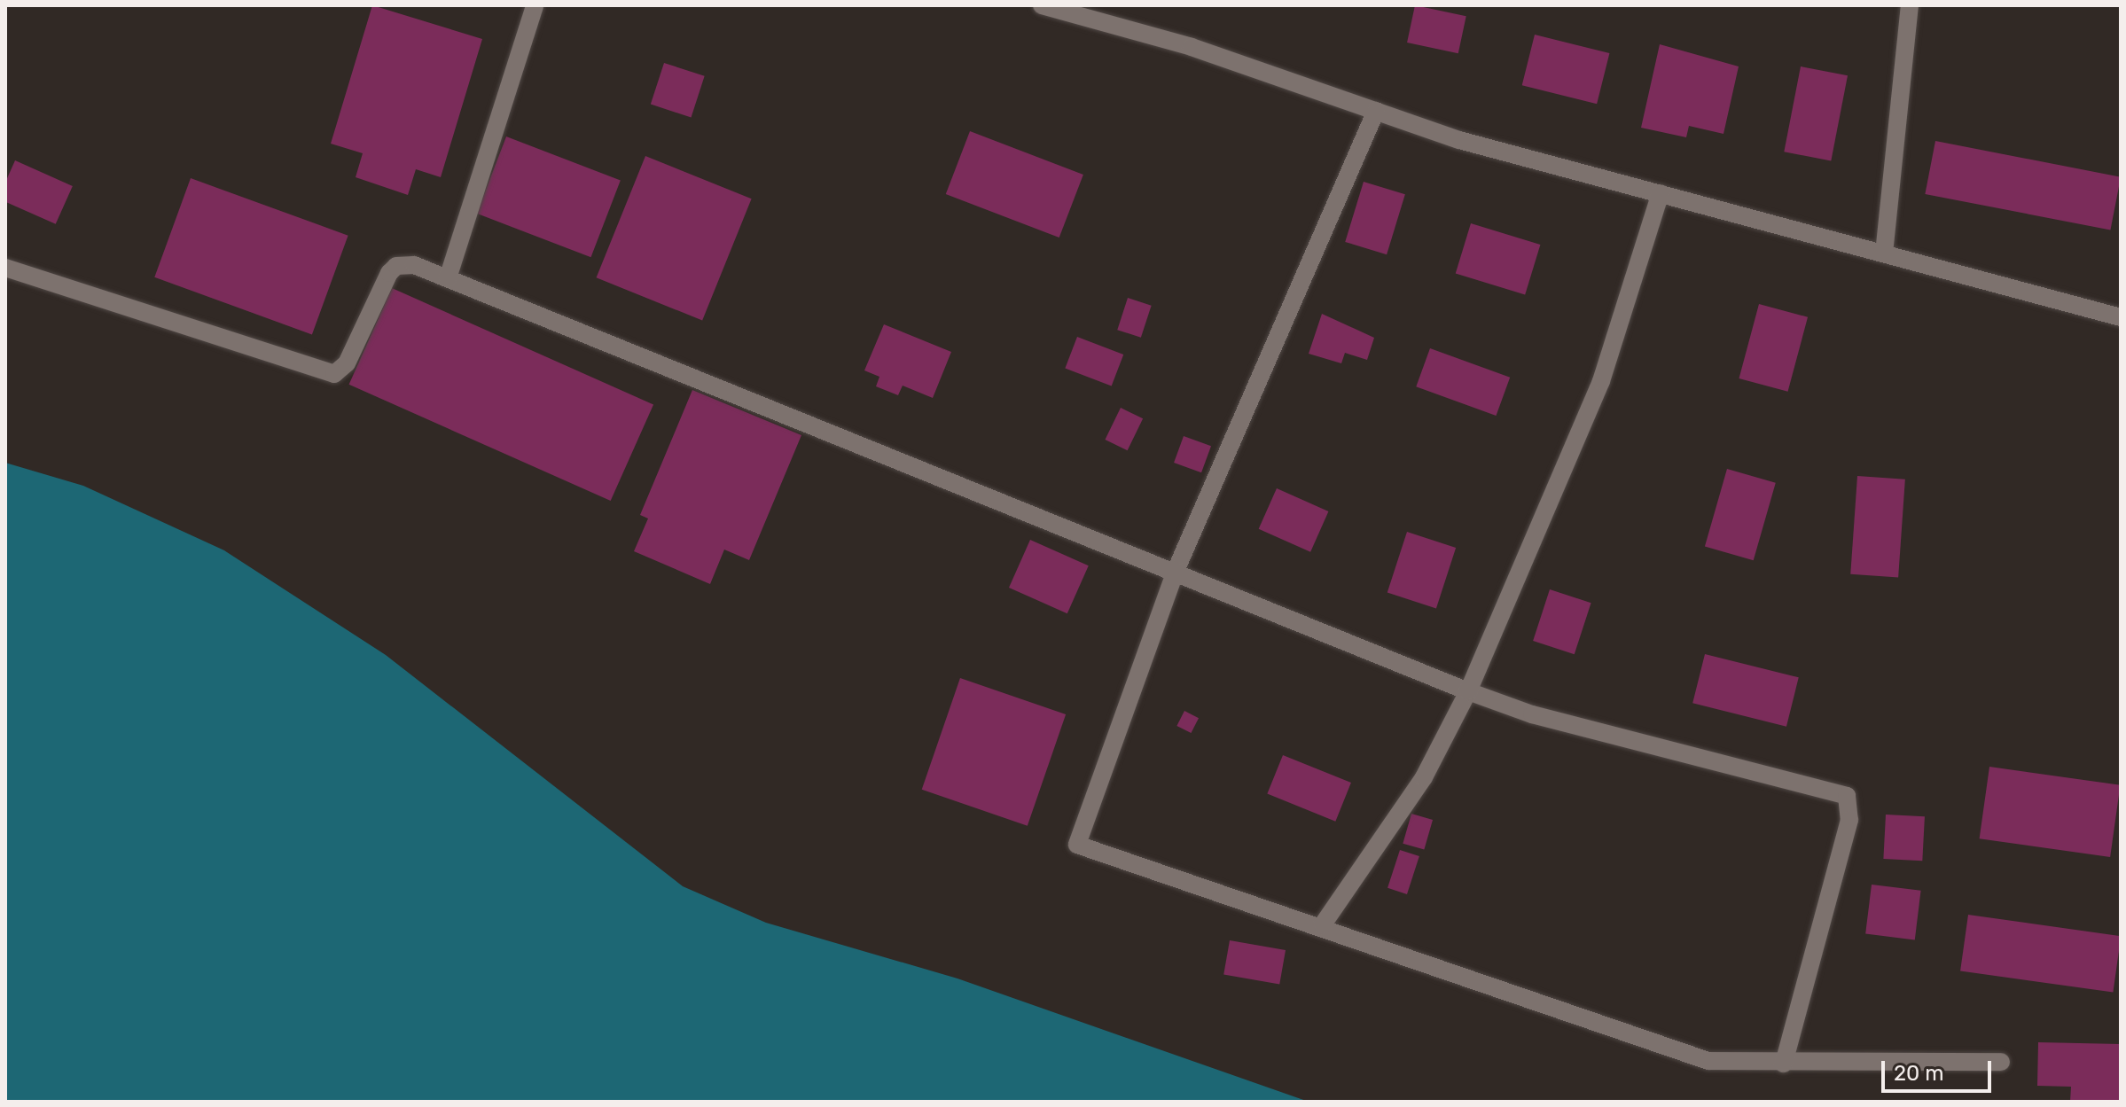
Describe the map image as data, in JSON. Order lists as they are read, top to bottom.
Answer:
{
  "scale_bar": "20 m"
}
